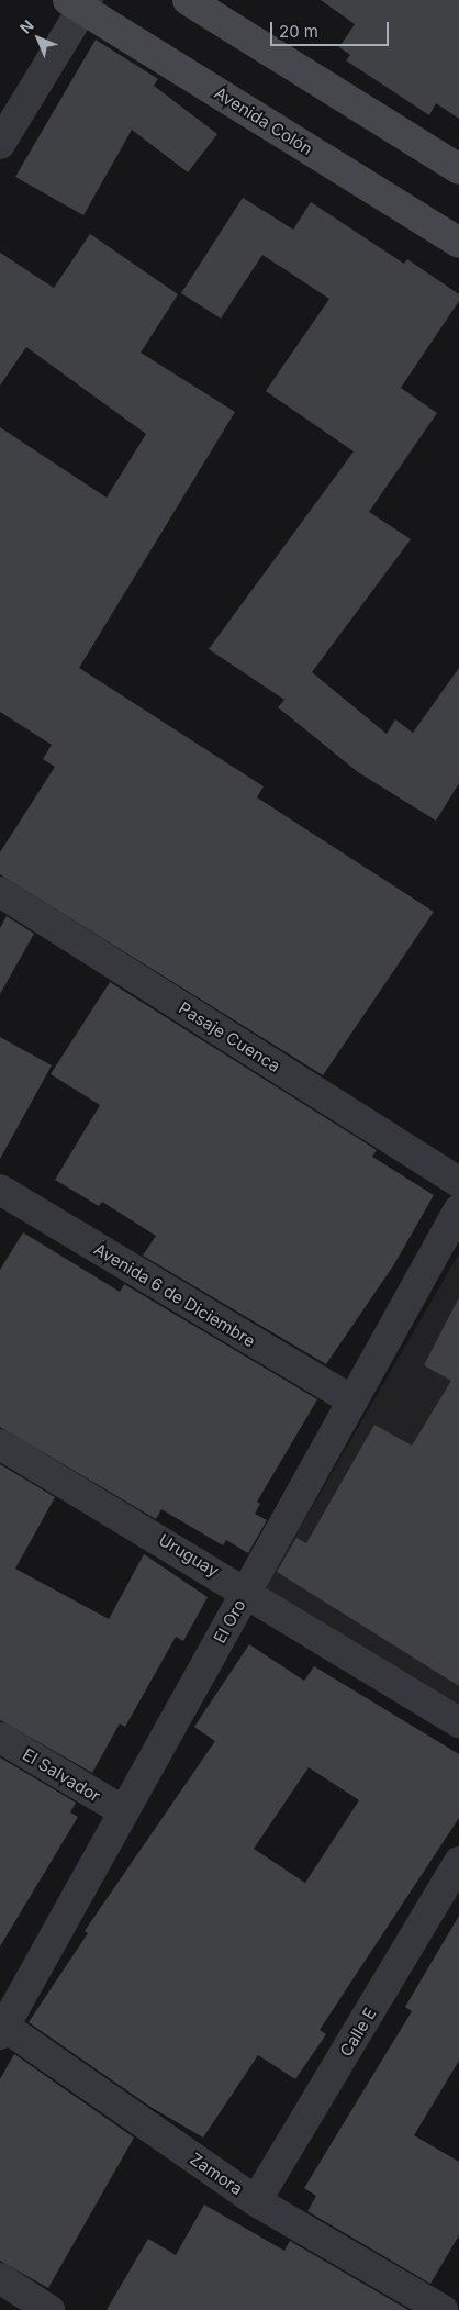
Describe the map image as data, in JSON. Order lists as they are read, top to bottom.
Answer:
{
  "streets": {
    "street": [
      "Avenida Colón",
      "Pasaje Cuenca",
      "Avenida 6 de Diciembre",
      "Uruguay",
      "El Oro",
      "El Salvador",
      "Calle E",
      "Zamora"
    ]
  },
  "crossings": [
    ["Avenida 6 de Diciembre", "El Oro"],
    ["Uruguay", "El Oro"],
    ["El Oro", "El Salvador"],
    ["El Oro", "Zamora"],
    ["Calle E", "Zamora"]
  ],
  "scale_bar": "20 m",
  "north": "top left"
}
